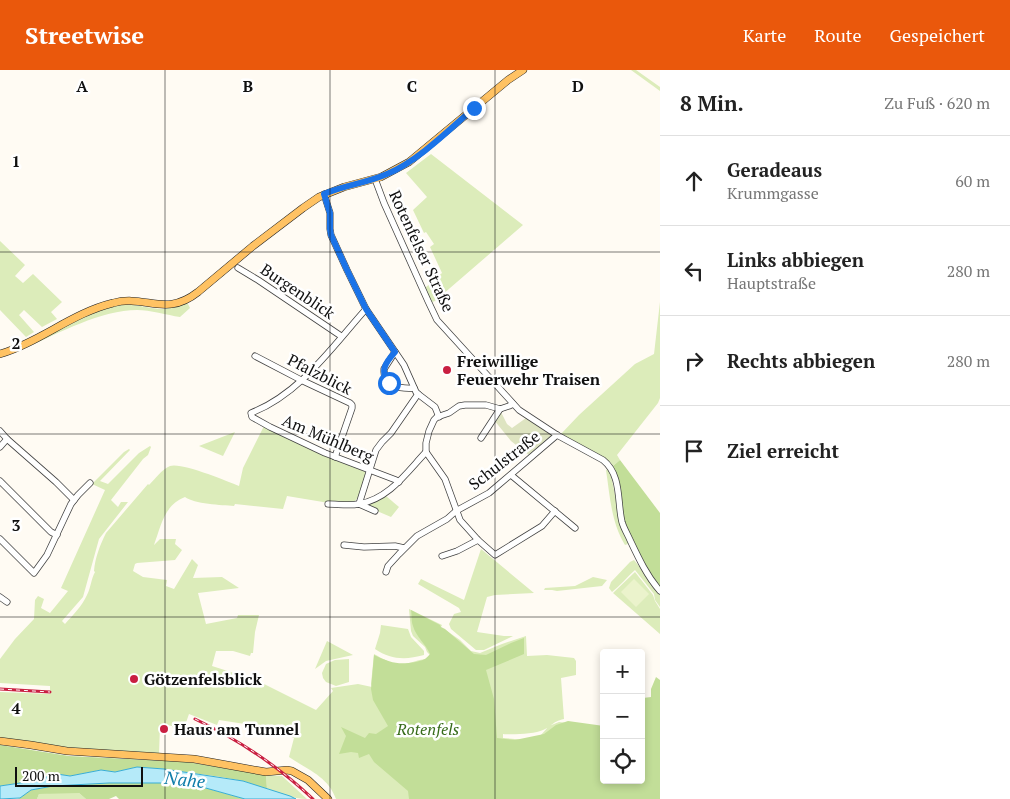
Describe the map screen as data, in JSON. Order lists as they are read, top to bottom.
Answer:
{
  "streets": {
    "street": [
      "Rotenfelser Straße",
      "Burgenblick",
      "Pfalzblick",
      "Am Mühlberg",
      "Schulstraße"
    ]
  },
  "crossings": [
    ["Rotenfelser Straße", "Schulstraße"],
    ["Pfalzblick", "Am Mühlberg"]
  ],
  "water": ["Nahe"],
  "parks": ["Rotenfels"],
  "places": ["Freiwillige Feuerwehr Traisen", "Götzenfelsblick", "Haus am Tunnel"],
  "scale_bar": "200 m",
  "page": {
    "header": "Streetwise",
    "nav": ["Karte", "Route", "Gespeichert"],
    "heading": ["8 Min.", "Zu Fuß · 620 m"],
    "list": [
      ["Geradeaus", "Krummgasse", "60 m"],
      ["Links abbiegen", "Hauptstraße", "280 m"],
      ["Rechts abbiegen", "280 m"],
      "Ziel erreicht"
    ],
    "map_buttons": ["+", "−"],
    "scale": "200 m"
  },
  "grid": {
    "columns": [
      "A",
      "B",
      "C",
      "D"
    ],
    "rows": [
      "1",
      "2",
      "3",
      "4"
    ]
  }
}
